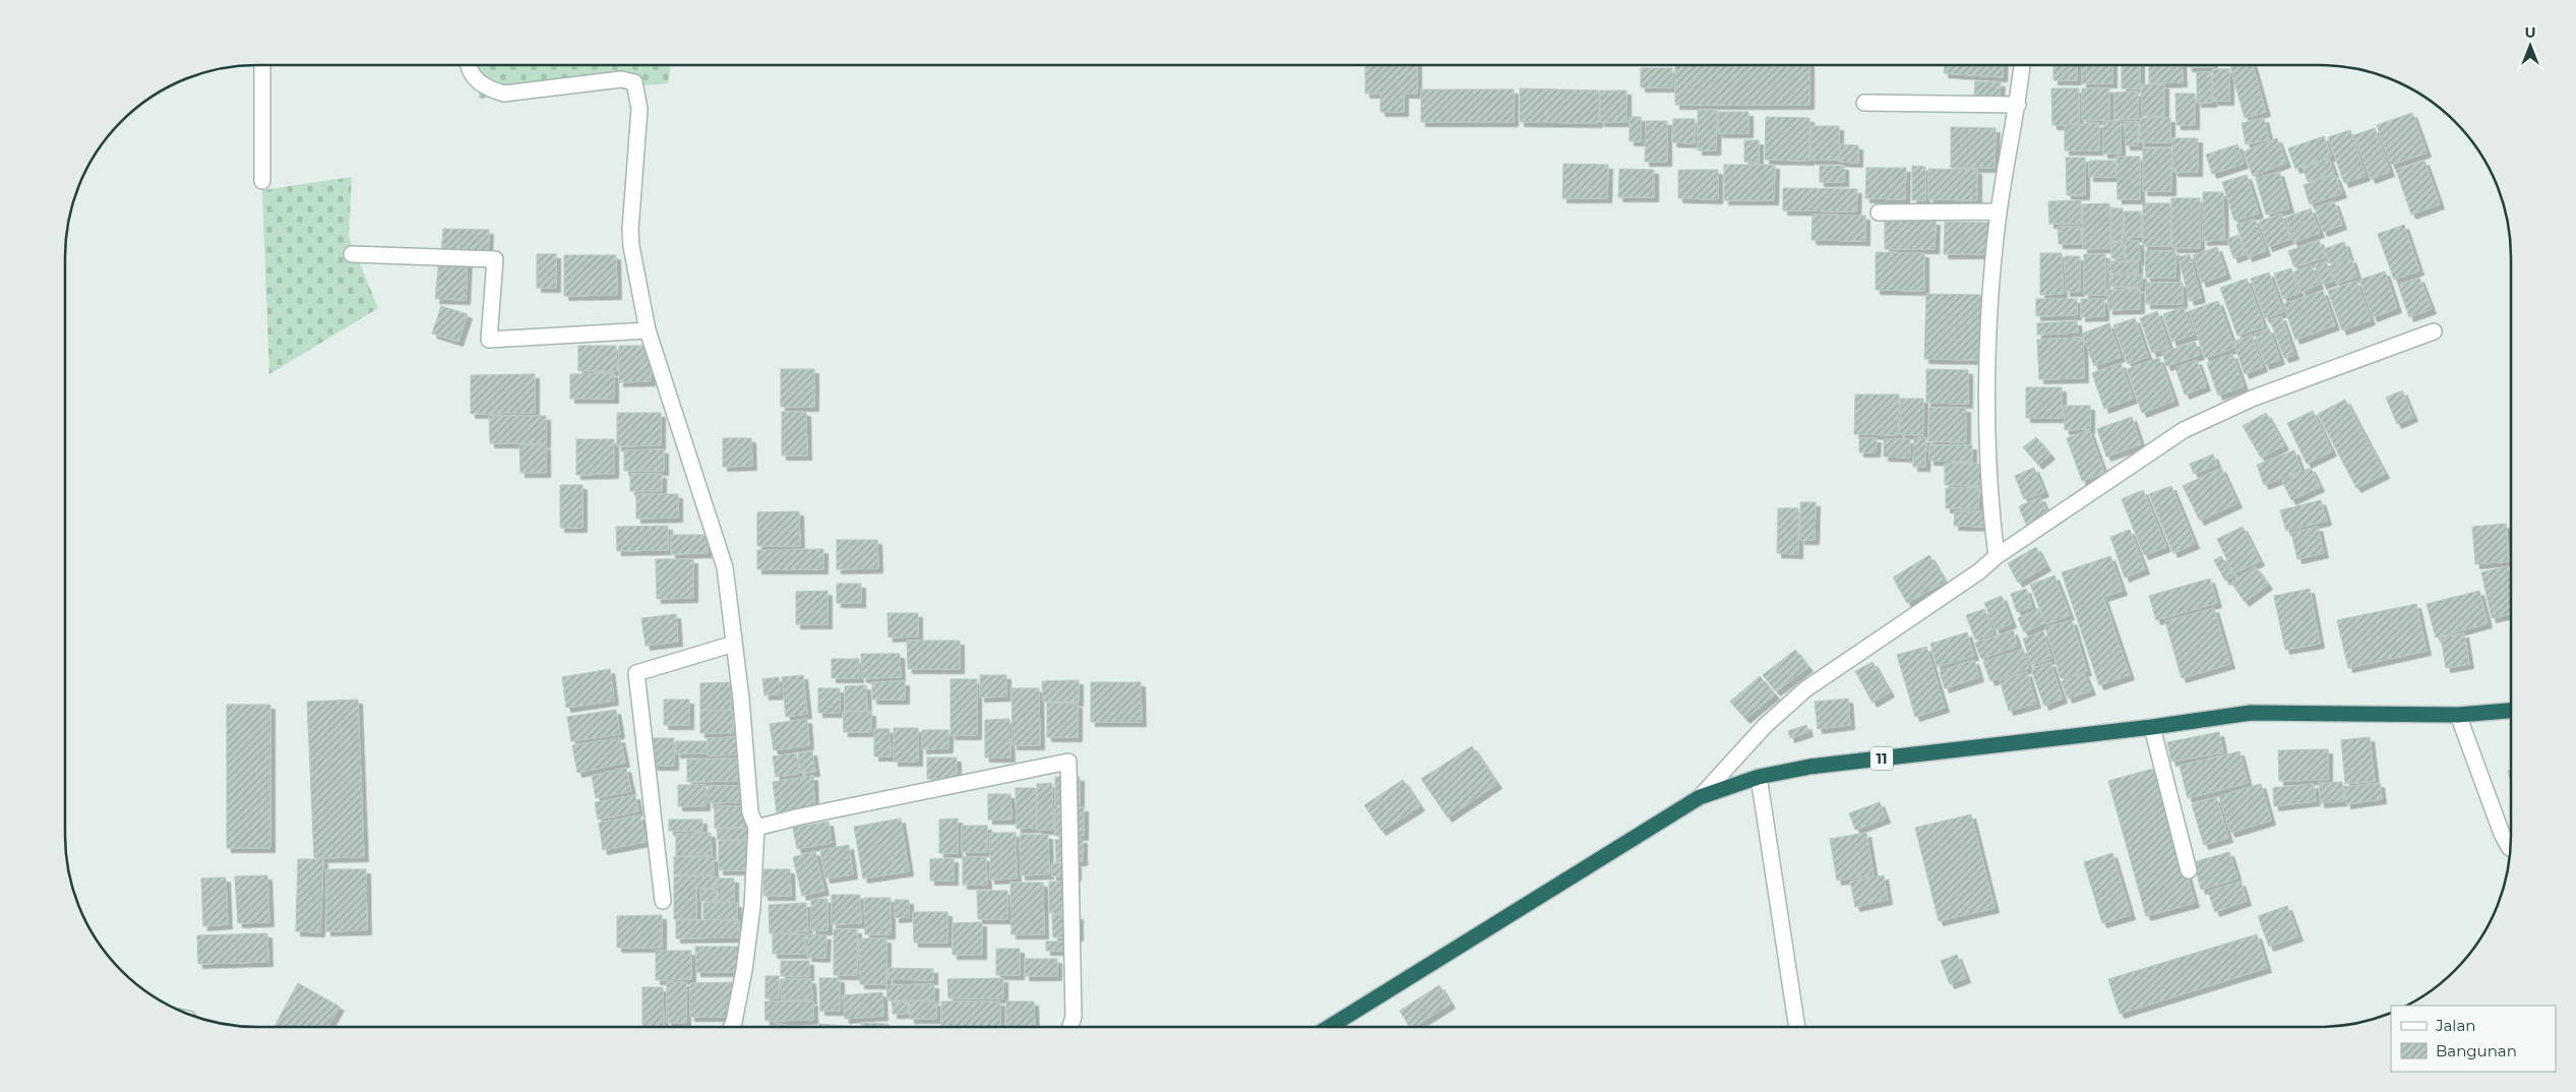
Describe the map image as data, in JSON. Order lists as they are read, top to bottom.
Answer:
{
  "streets": {
    "highway": ["11"]
  },
  "legend": ["Jalan", "Bangunan"],
  "north": "top"
}
